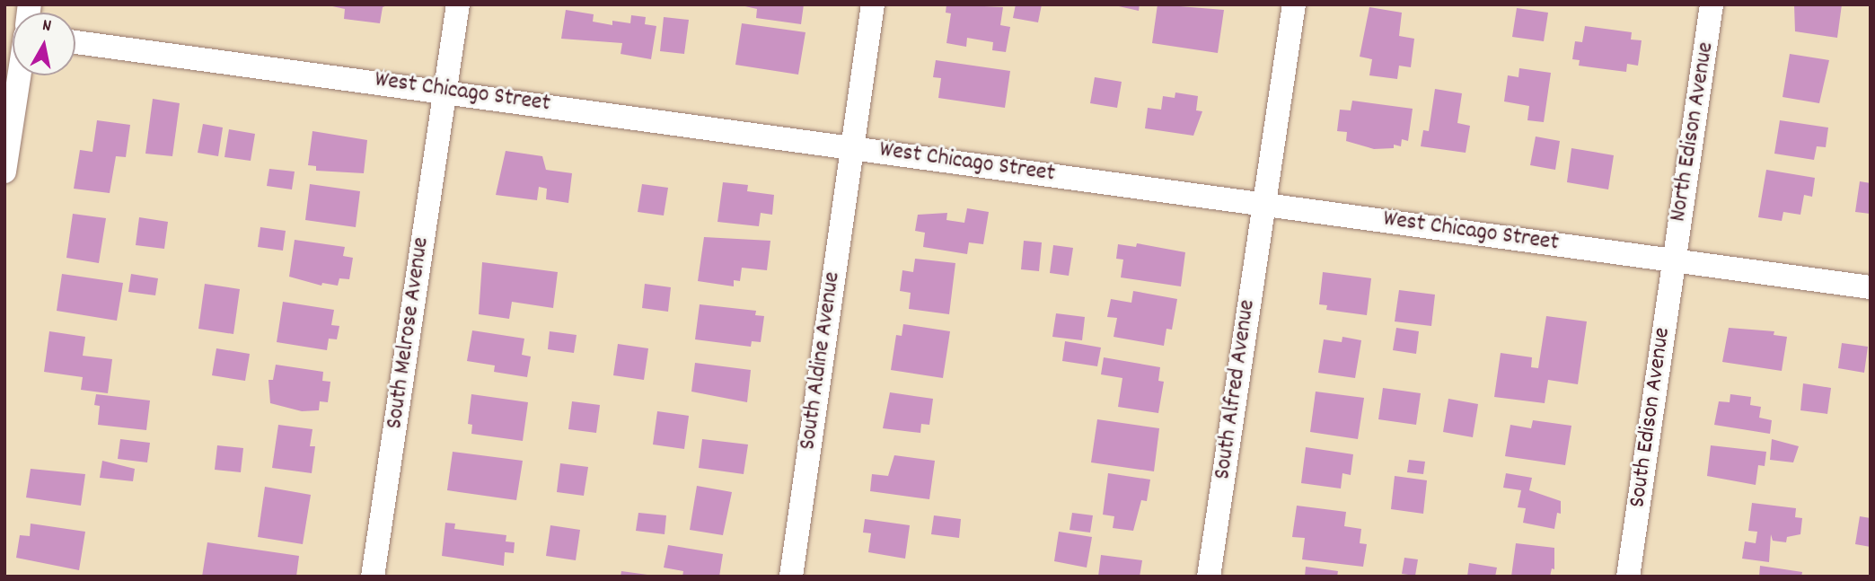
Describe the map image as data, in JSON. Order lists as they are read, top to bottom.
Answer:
{
  "streets": {
    "street": [
      "West Chicago Street",
      "North Edison Avenue",
      "South Melrose Avenue",
      "South Aldine Avenue",
      "South Alfred Avenue",
      "South Edison Avenue"
    ]
  },
  "crossings": [
    ["West Chicago Street", "North Edison Avenue"],
    ["West Chicago Street", "South Melrose Avenue"],
    ["West Chicago Street", "South Aldine Avenue"],
    ["West Chicago Street", "South Alfred Avenue"],
    ["West Chicago Street", "South Edison Avenue"],
    ["North Edison Avenue", "South Edison Avenue"]
  ],
  "north": "top"
}
